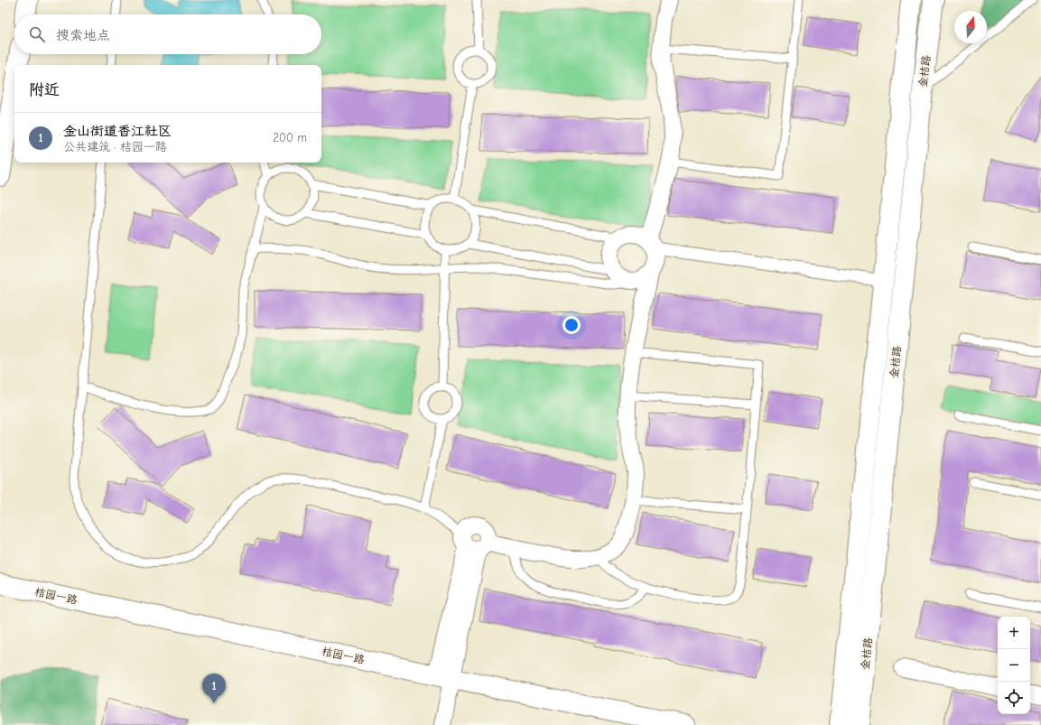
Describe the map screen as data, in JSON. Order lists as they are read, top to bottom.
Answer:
{
  "streets": {
    "main road": ["金桔路", "桔园一路"]
  },
  "north": "top",
  "page": {
    "search": "搜索地点",
    "heading": "附近",
    "list": [
      {
        "mark": "1",
        "name": "金山街道香江社区",
        "note": "公共建筑 · 桔园一路",
        "value": "200 m"
      }
    ],
    "map_buttons": ["+", "−"],
    "pins": "1"
  }
}
